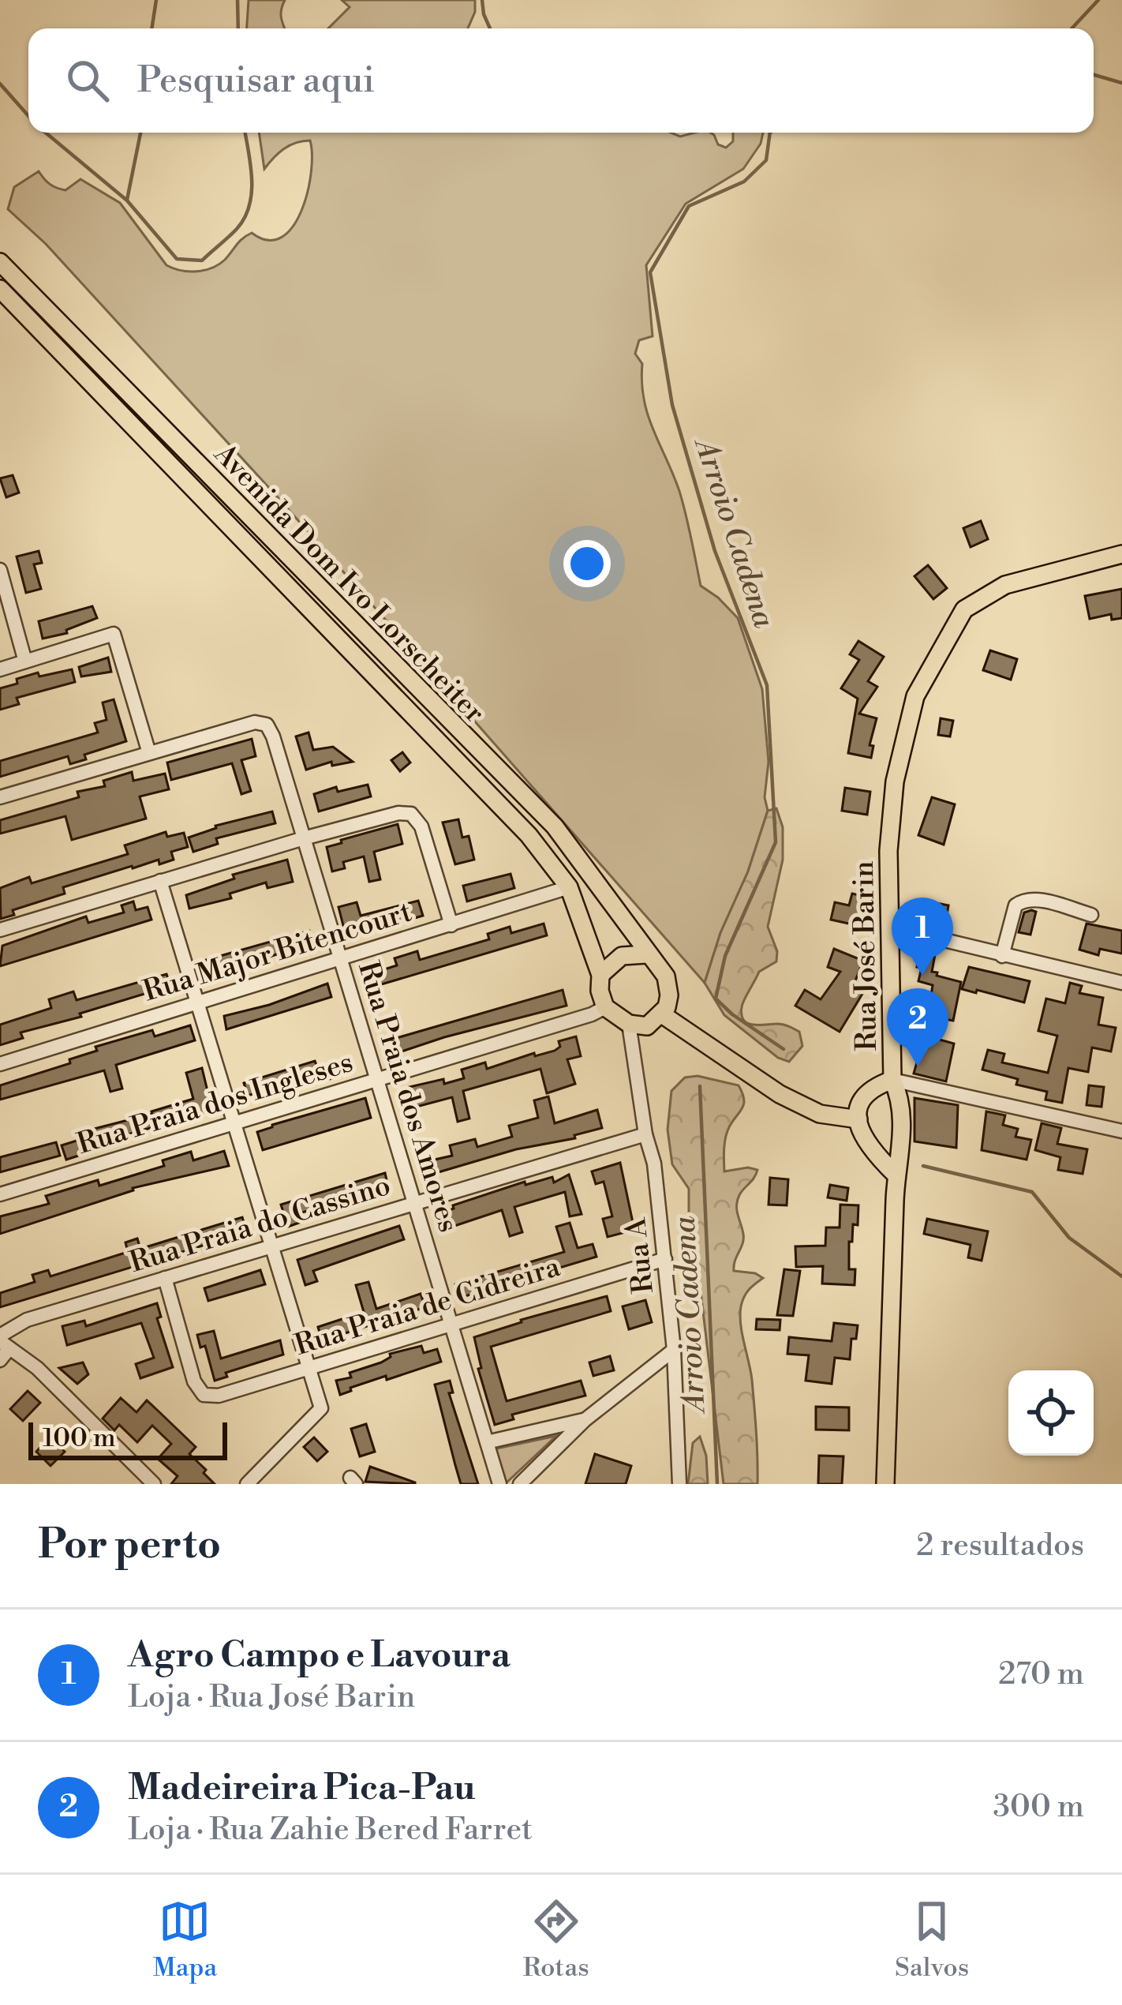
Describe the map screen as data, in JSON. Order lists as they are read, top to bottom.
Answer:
{
  "streets": {
    "main road": ["Avenida Dom Ivo Lorscheiter", "Rua José Barin"],
    "street": [
      "Rua Major Bitencourt",
      "Rua Praia dos Amores",
      "Rua Praia dos Ingleses",
      "Rua Praia do Cassino",
      "Rua A",
      "Rua Praia de Cidreira"
    ]
  },
  "crossings": [
    ["Avenida Dom Ivo Lorscheiter", "Rua Major Bitencourt"],
    ["Avenida Dom Ivo Lorscheiter", "Rua Praia dos Ingleses"],
    ["Avenida Dom Ivo Lorscheiter", "Rua A"],
    ["Rua Major Bitencourt", "Rua Praia dos Amores"],
    ["Rua Praia dos Amores", "Rua Praia dos Ingleses"],
    ["Rua Praia dos Amores", "Rua Praia do Cassino"],
    ["Rua Praia dos Amores", "Rua Praia de Cidreira"],
    ["Rua Praia dos Ingleses", "Rua A"],
    ["Rua Praia do Cassino", "Rua A"],
    ["Rua Praia do Cassino", "Rua Praia de Cidreira"],
    ["Rua A", "Rua Praia de Cidreira"]
  ],
  "water": ["Arroio Cadena"],
  "scale_bar": "100 m",
  "page": {
    "search": "Pesquisar aqui",
    "pins": ["1", "2"],
    "scale": "100 m",
    "heading": ["Por perto", "2 resultados"],
    "list": [
      {
        "mark": "1",
        "name": "Agro Campo e Lavoura",
        "note": "Loja · Rua José Barin",
        "value": "270 m"
      },
      {
        "mark": "2",
        "name": "Madeireira Pica-Pau",
        "note": "Loja · Rua Zahie Bered Farret",
        "value": "300 m"
      }
    ],
    "nav": ["Mapa", "Rotas", "Salvos"]
  }
}
